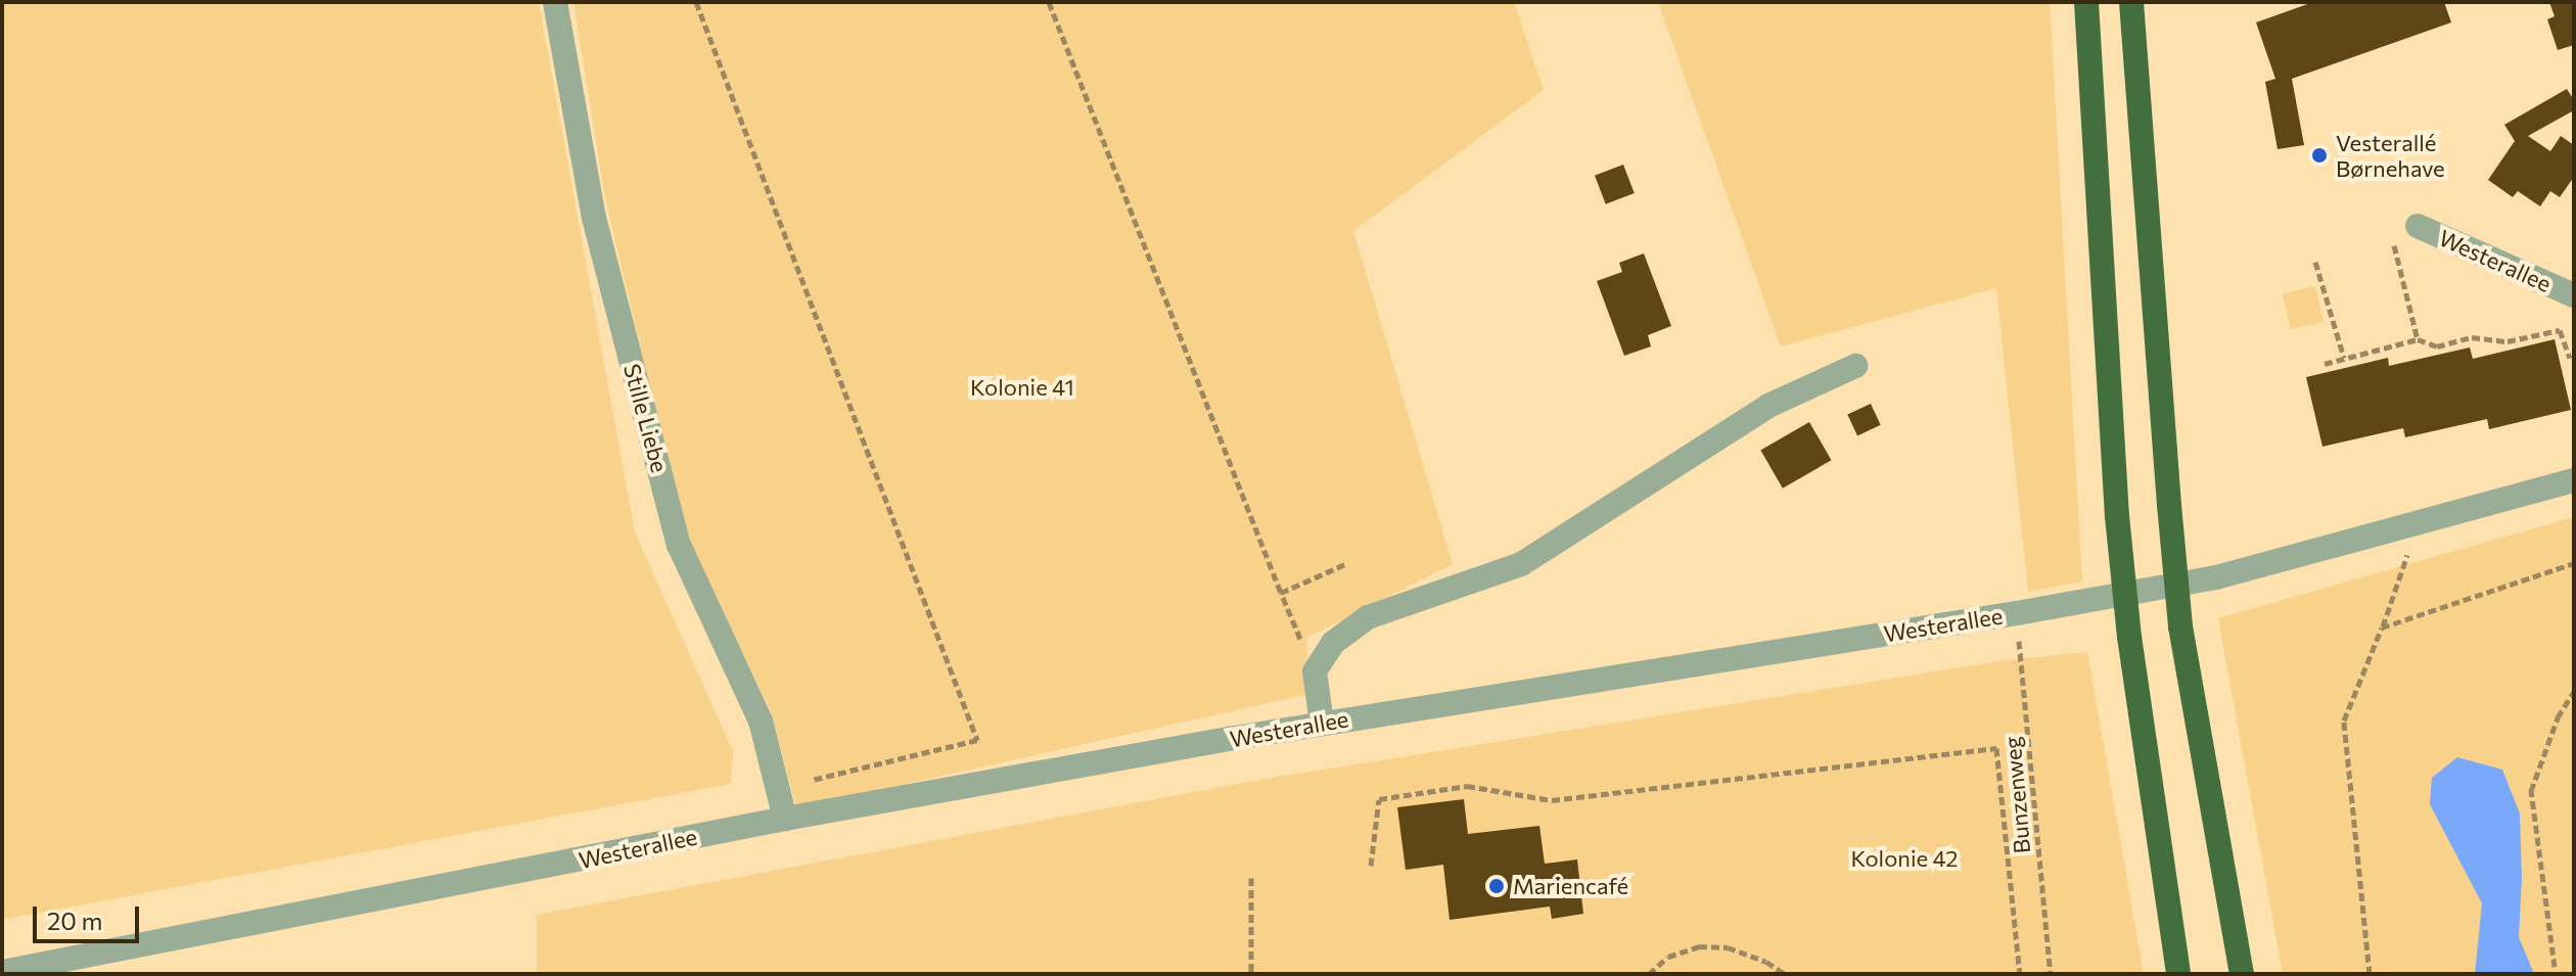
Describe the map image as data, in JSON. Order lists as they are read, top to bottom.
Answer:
{
  "streets": {
    "street": ["Westerallee", "Stille Liebe"],
    "path": ["Bunzenweg"]
  },
  "crossings": [
    ["Westerallee", "Stille Liebe"],
    ["Westerallee", "Bunzenweg"]
  ],
  "parks": ["Kolonie 41", "Kolonie 42"],
  "places": ["Vesterallé Børnehave", "Mariencafé"],
  "scale_bar": "20 m"
}
